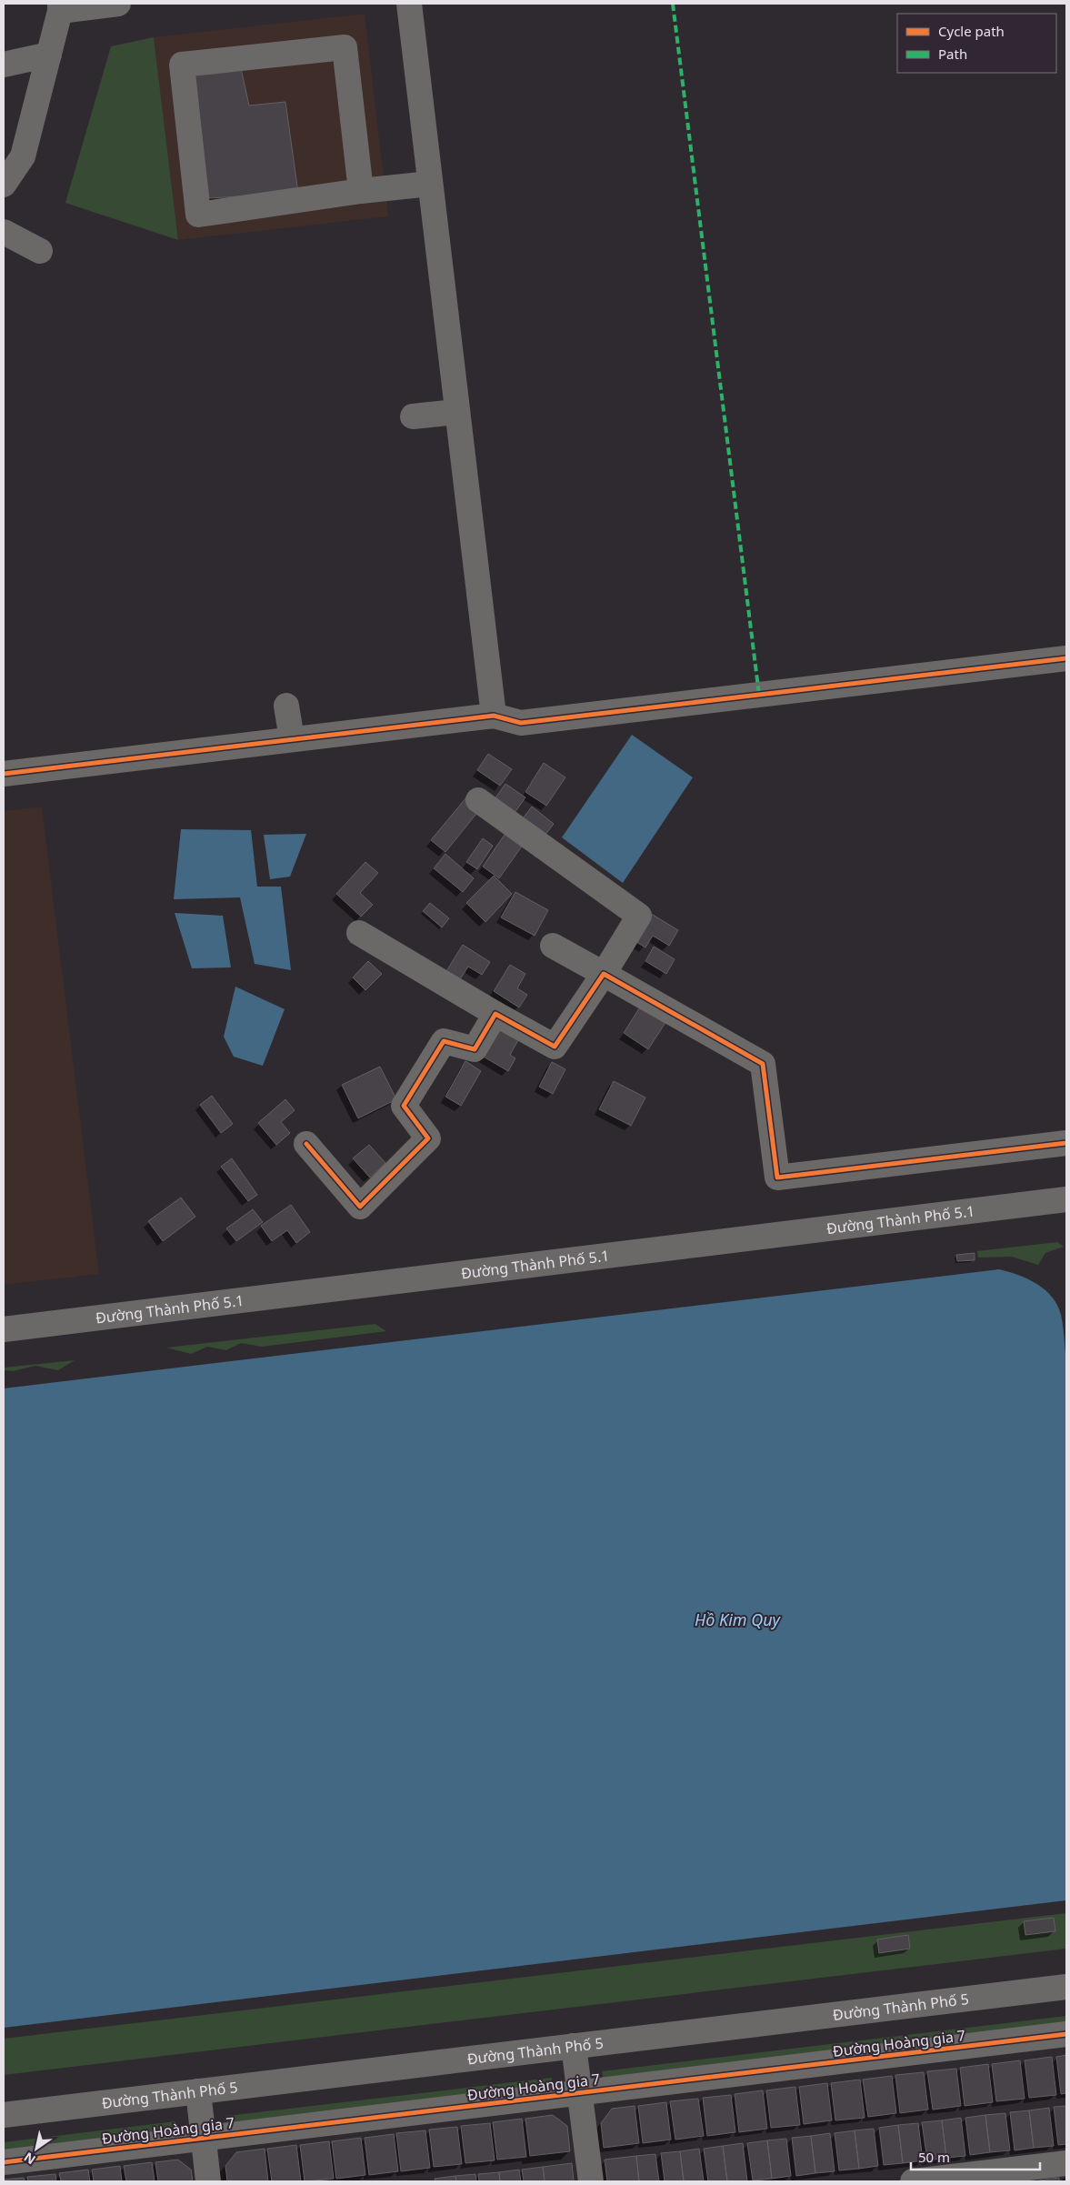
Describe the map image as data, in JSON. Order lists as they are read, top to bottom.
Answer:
{
  "streets": {
    "street": ["Đường Thành Phố 5.1", "Đường Thành Phố 5", "Đường Hoàng gia 7"]
  },
  "water": ["Hồ Kim Quy"],
  "legend": ["Cycle path", "Path"],
  "scale_bar": "50 m",
  "north": "bottom left"
}
